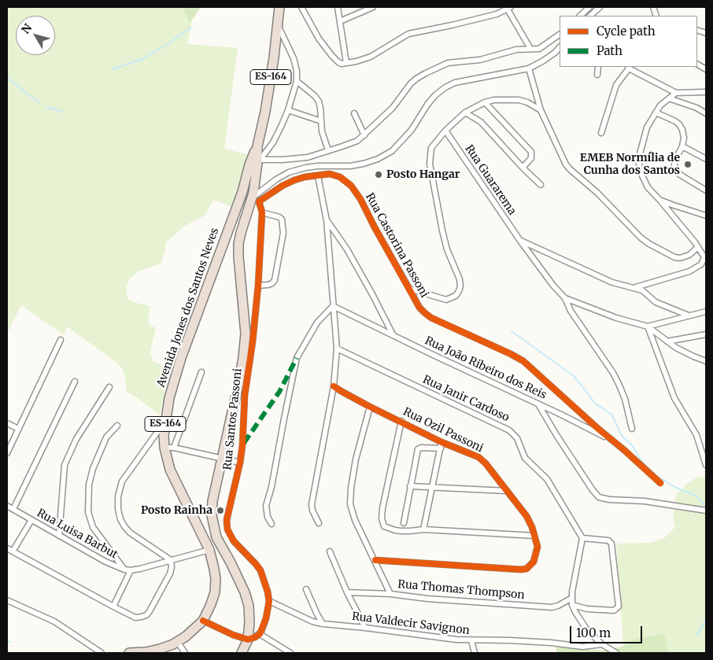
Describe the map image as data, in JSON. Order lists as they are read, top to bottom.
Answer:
{
  "streets": {
    "highway": ["ES-164", "Avenida Jones dos Santos Neves"],
    "street": [
      "Rua Guararema",
      "Rua Castorina Passoni",
      "Rua João Ribeiro dos Reis",
      "Rua Janir Cardoso",
      "Rua Santos Passoni",
      "Rua Ozil Passoni",
      "Rua Luisa Barbut",
      "Rua Thomas Thompson",
      "Rua Valdecir Savignon"
    ]
  },
  "crossings": [
    ["ES-164", "Rua Castorina Passoni"],
    ["ES-164", "Avenida Jones dos Santos Neves"],
    ["ES-164", "Rua Santos Passoni"],
    ["Rua Castorina Passoni", "Rua João Ribeiro dos Reis"],
    ["Rua Castorina Passoni", "Rua Santos Passoni"],
    ["Avenida Jones dos Santos Neves", "Rua Luisa Barbut"],
    ["Rua Santos Passoni", "Rua Valdecir Savignon"]
  ],
  "places": ["EMEB Normília de Cunha dos Santos", "Posto Hangar", "Posto Rainha"],
  "legend": ["Cycle path", "Path"],
  "scale_bar": "100 m",
  "north": "top left"
}
